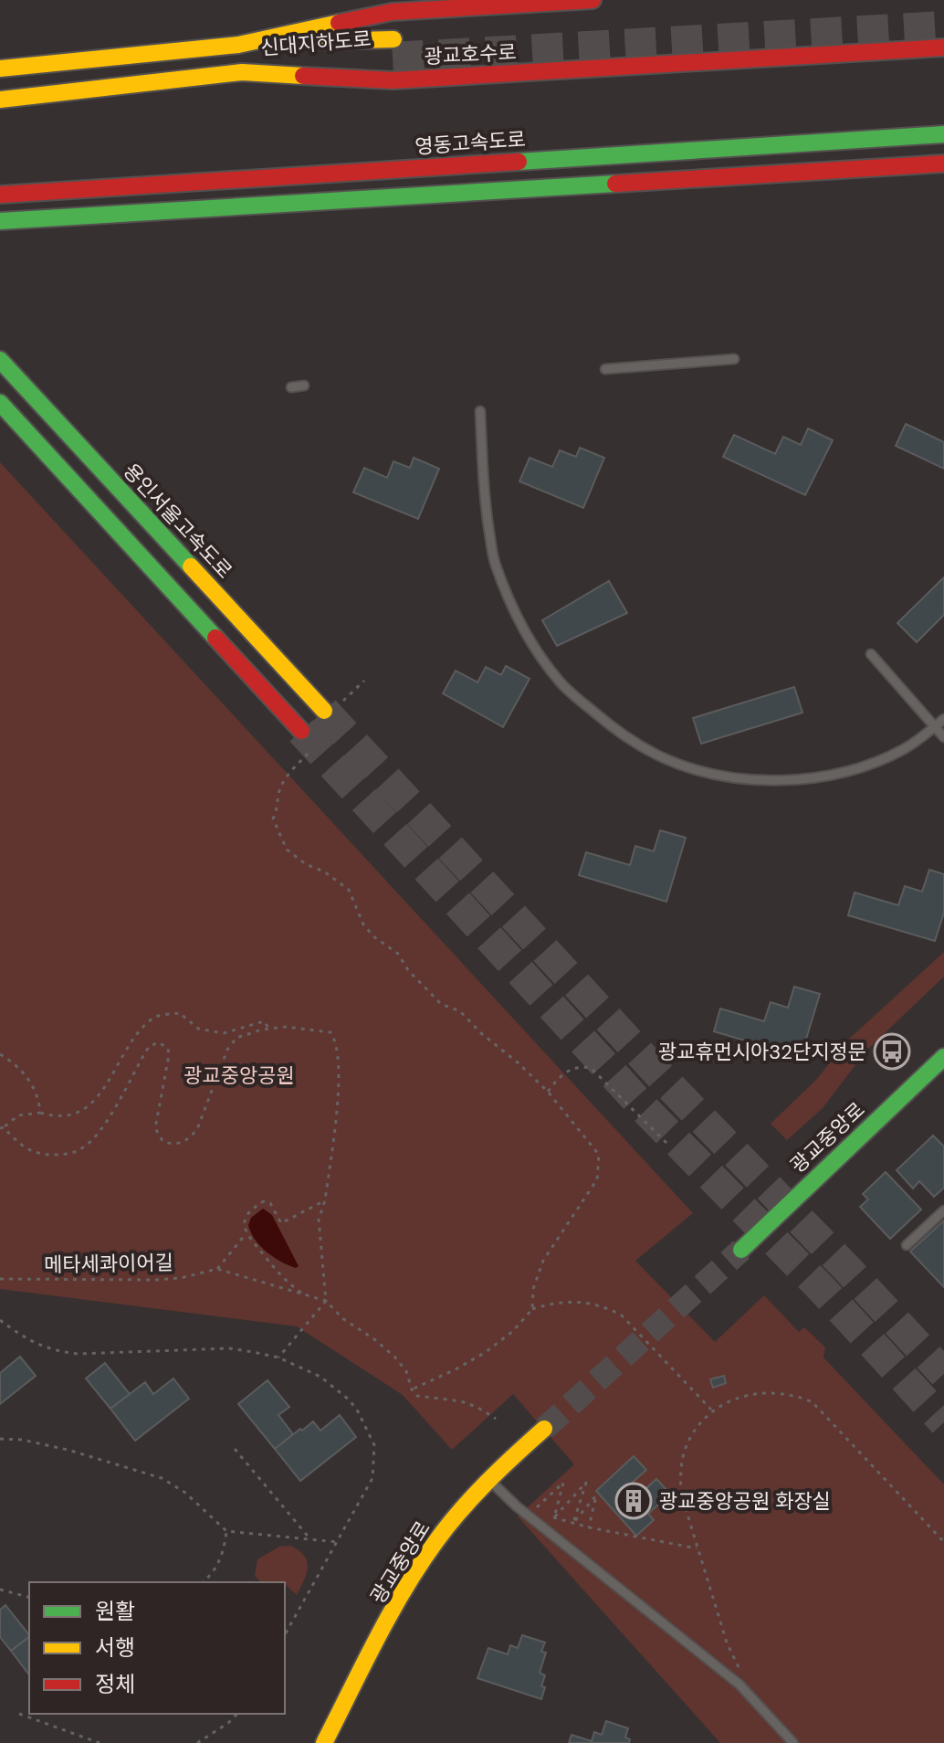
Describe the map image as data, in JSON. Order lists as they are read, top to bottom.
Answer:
{
  "streets": {
    "main road": [
      "신대지하도로",
      "광교호수로",
      "영동고속도로",
      "용인서울고속도로",
      "광교중앙로"
    ],
    "path": ["메타세콰이어길"]
  },
  "crossings": [
    ["신대지하도로", "광교호수로"]
  ],
  "parks": ["광교중앙공원"],
  "places": {
    "bus stop": ["광교휴먼시아32단지정문"],
    "building": ["광교중앙공원 화장실"]
  },
  "legend": ["원활", "서행", "정체"]
}
